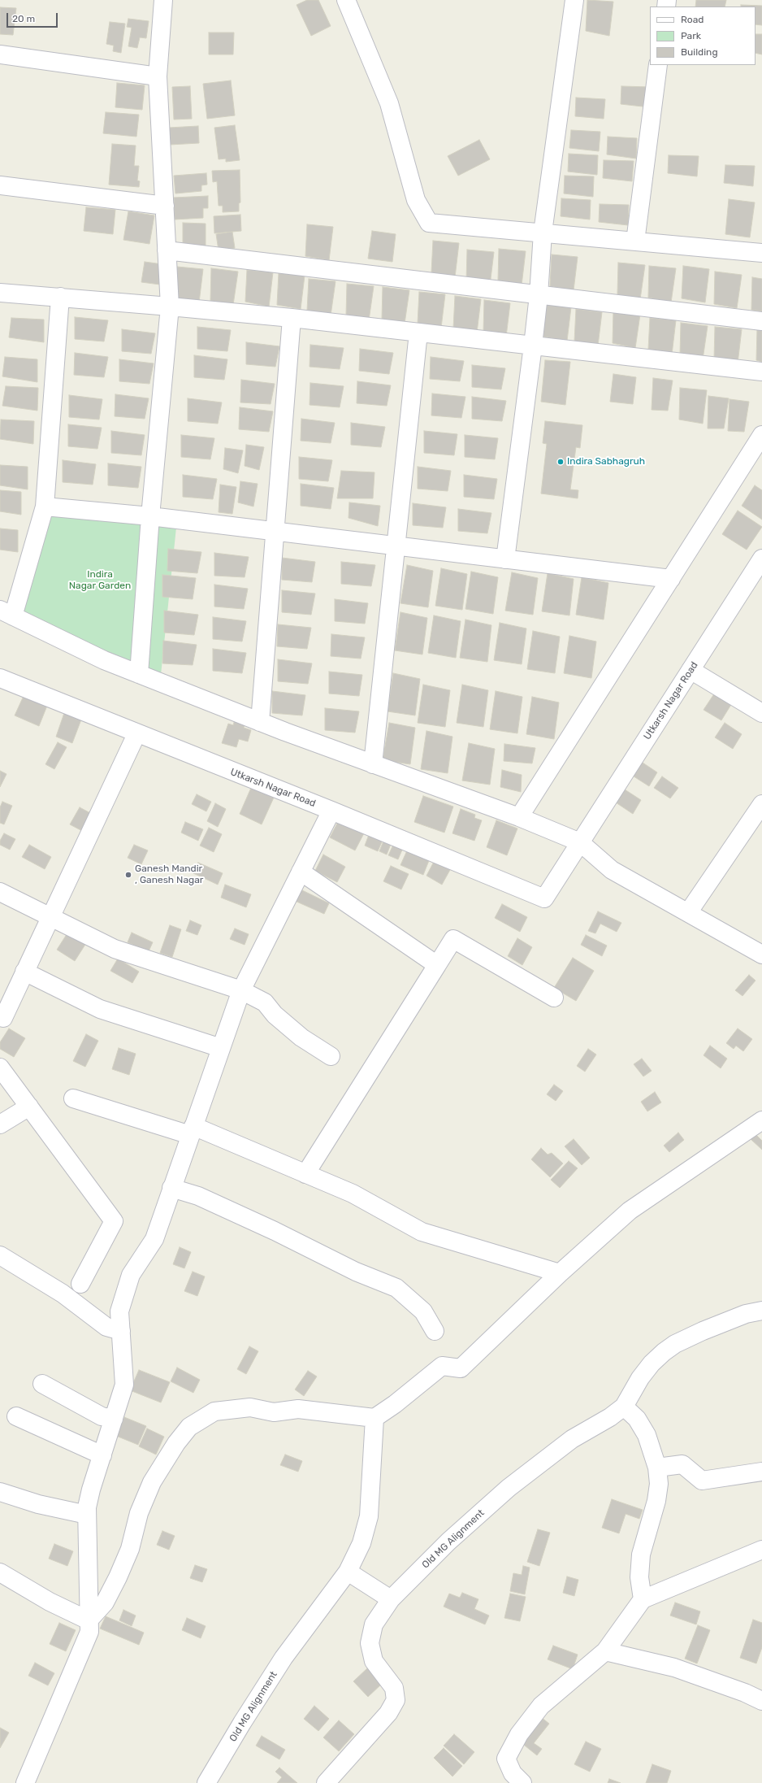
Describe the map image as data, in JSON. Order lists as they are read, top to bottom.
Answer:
{
  "streets": {
    "street": ["Utkarsh Nagar Road", "Old MG Alignment"]
  },
  "parks": ["Indira Nagar Garden"],
  "places": ["Indira Sabhagruh", "Ganesh Mandir , Ganesh Nagar"],
  "legend": ["Road", "Park", "Building"],
  "scale_bar": "20 m"
}
